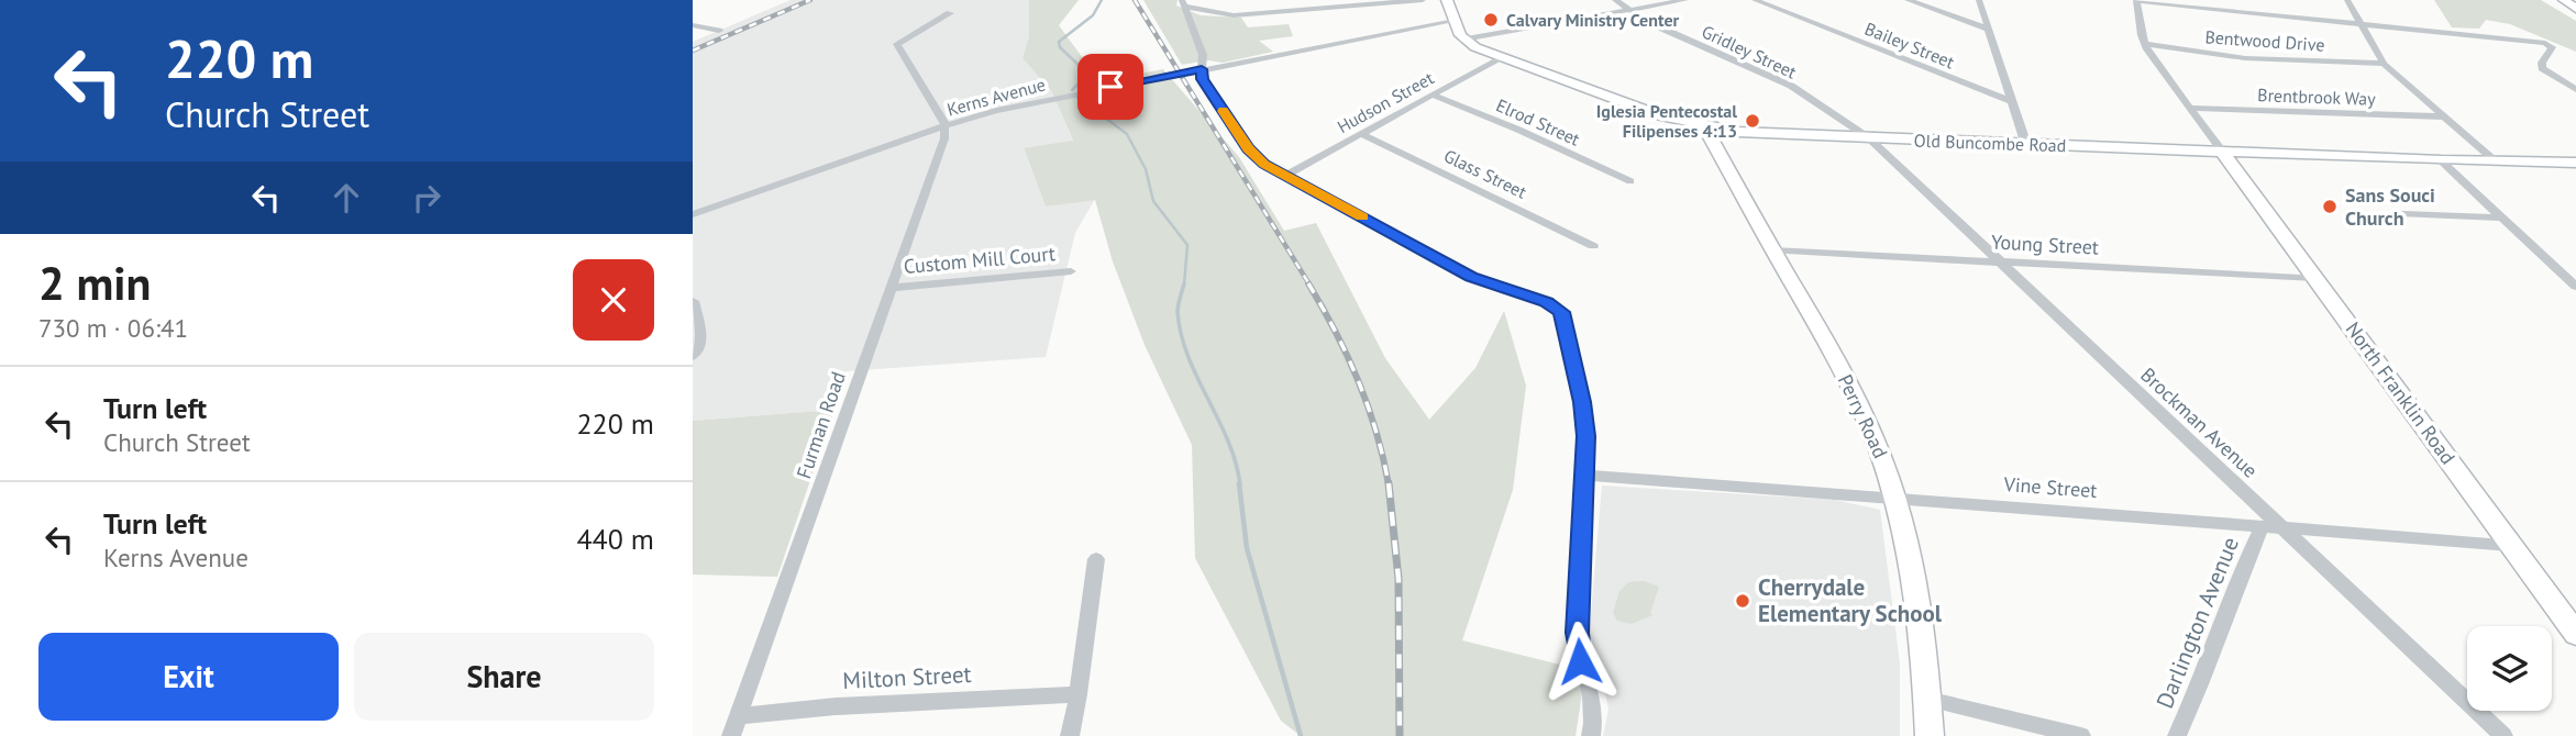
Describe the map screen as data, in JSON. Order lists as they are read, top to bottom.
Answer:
{
  "streets": {
    "street": [
      "Bentwood Drive",
      "Bailey Street",
      "Gridley Street",
      "Kerns Avenue",
      "Brentbrook Way",
      "Hudson Street",
      "Elrod Street",
      "Old Buncombe Road",
      "Glass Street",
      "Young Street",
      "Custom Mill Court",
      "North Franklin Road",
      "Perry Road",
      "Brockman Avenue",
      "Furman Road",
      "Vine Street",
      "Darlington Avenue",
      "Milton Street"
    ]
  },
  "crossings": [
    ["Gridley Street", "Old Buncombe Road"],
    ["Gridley Street", "Brockman Avenue"],
    ["Kerns Avenue", "Furman Road"],
    ["Hudson Street", "Elrod Street"],
    ["Hudson Street", "Old Buncombe Road"],
    ["Hudson Street", "Glass Street"],
    ["Old Buncombe Road", "North Franklin Road"],
    ["Old Buncombe Road", "Perry Road"],
    ["Old Buncombe Road", "Brockman Avenue"],
    ["Young Street", "North Franklin Road"],
    ["Young Street", "Perry Road"],
    ["Young Street", "Brockman Avenue"],
    ["Custom Mill Court", "Furman Road"],
    ["North Franklin Road", "Vine Street"],
    ["Perry Road", "Vine Street"],
    ["Brockman Avenue", "Vine Street"],
    ["Furman Road", "Milton Street"],
    ["Vine Street", "Darlington Avenue"]
  ],
  "places": [
    "Calvary Ministry Center",
    "Iglesia Pentecostal Filipenses 4:13",
    "Sans Souci Church",
    "Cherrydale Elementary School"
  ],
  "page": {
    "turn": ["220 m", "Church Street"],
    "heading": ["2 min", "730 m · 06:41"],
    "list": [
      {
        "name": "Turn left",
        "note": "Church Street",
        "value": "220 m"
      },
      {
        "name": "Turn left",
        "note": "Kerns Avenue",
        "value": "440 m"
      }
    ],
    "buttons": ["Exit", "Share"]
  }
}
